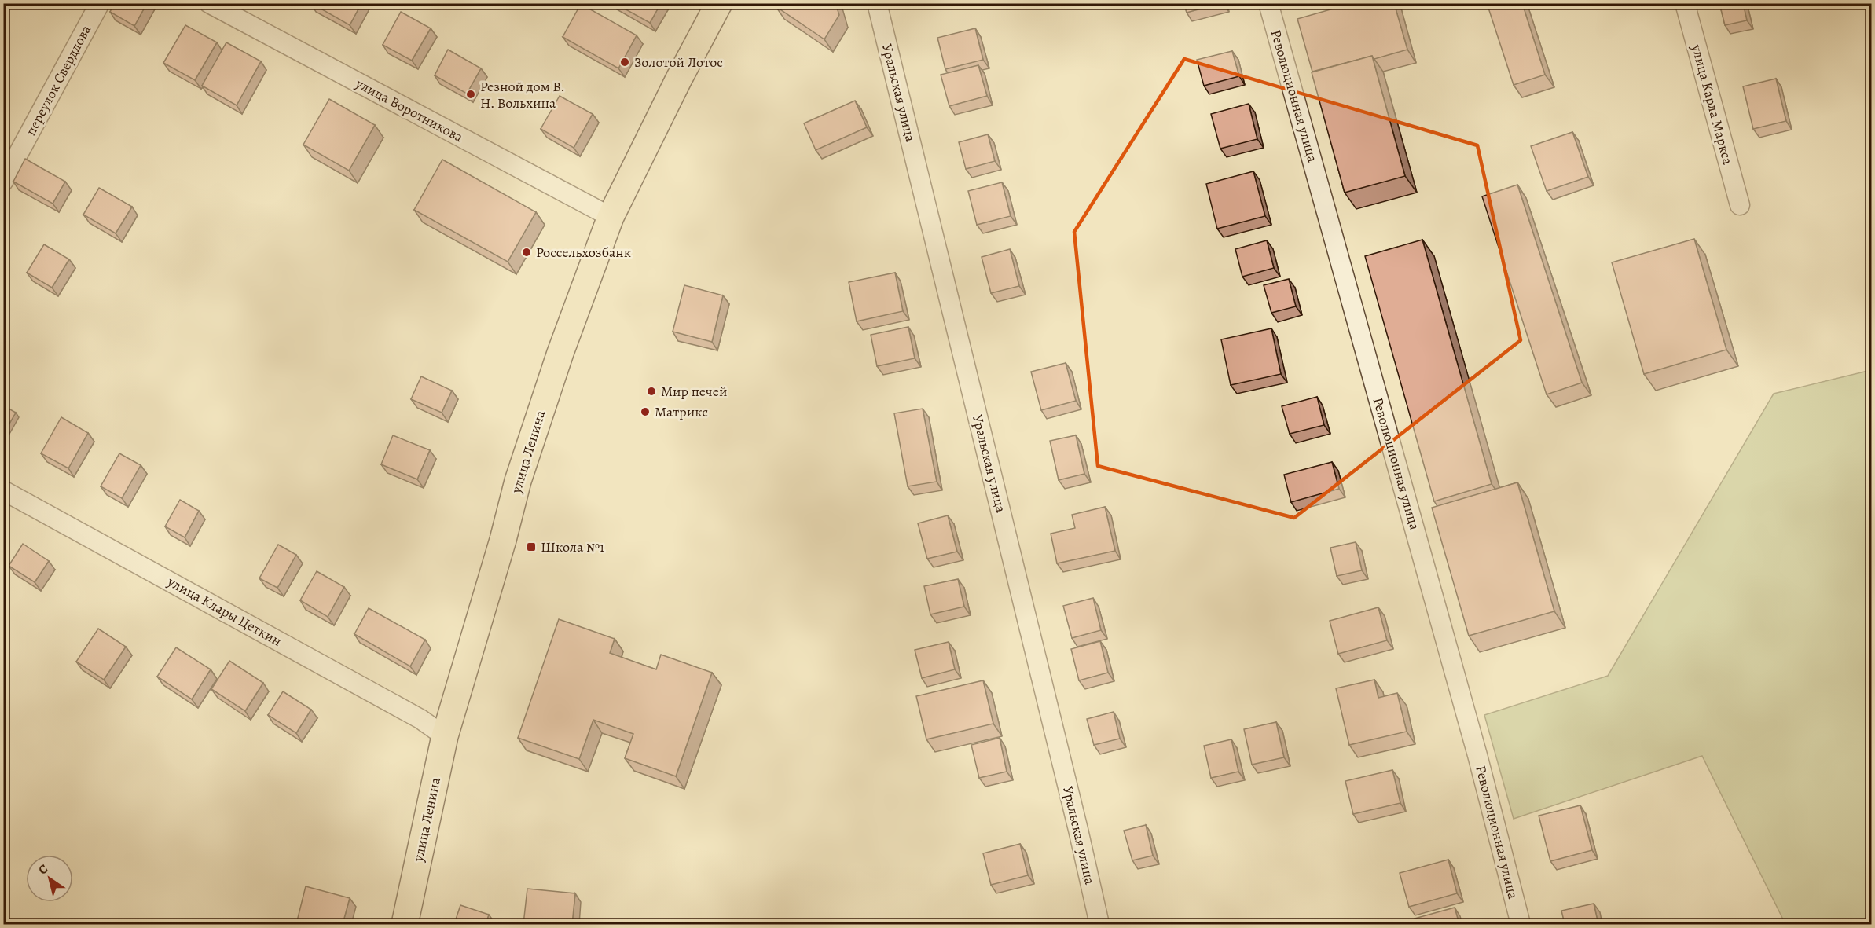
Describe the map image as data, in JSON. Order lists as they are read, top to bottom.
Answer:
{
  "streets": {
    "main road": ["улица Ленина"],
    "street": [
      "переулок Свердлова",
      "Уральская улица",
      "Революционная улица",
      "улица Карла Маркса",
      "улица Воротникова",
      "улица Клары Цеткин"
    ]
  },
  "crossings": [
    ["улица Воротникова", "улица Ленина"],
    ["улица Ленина", "улица Клары Цеткин"]
  ],
  "places": {
    "other": [
      "Золотой Лотос",
      "Резной дом В. Н. Вольхина",
      "Россельхозбанк",
      "Мир печей",
      "Матрикс"
    ],
    "transit": ["Школа №1"]
  },
  "north": "top left"
}
